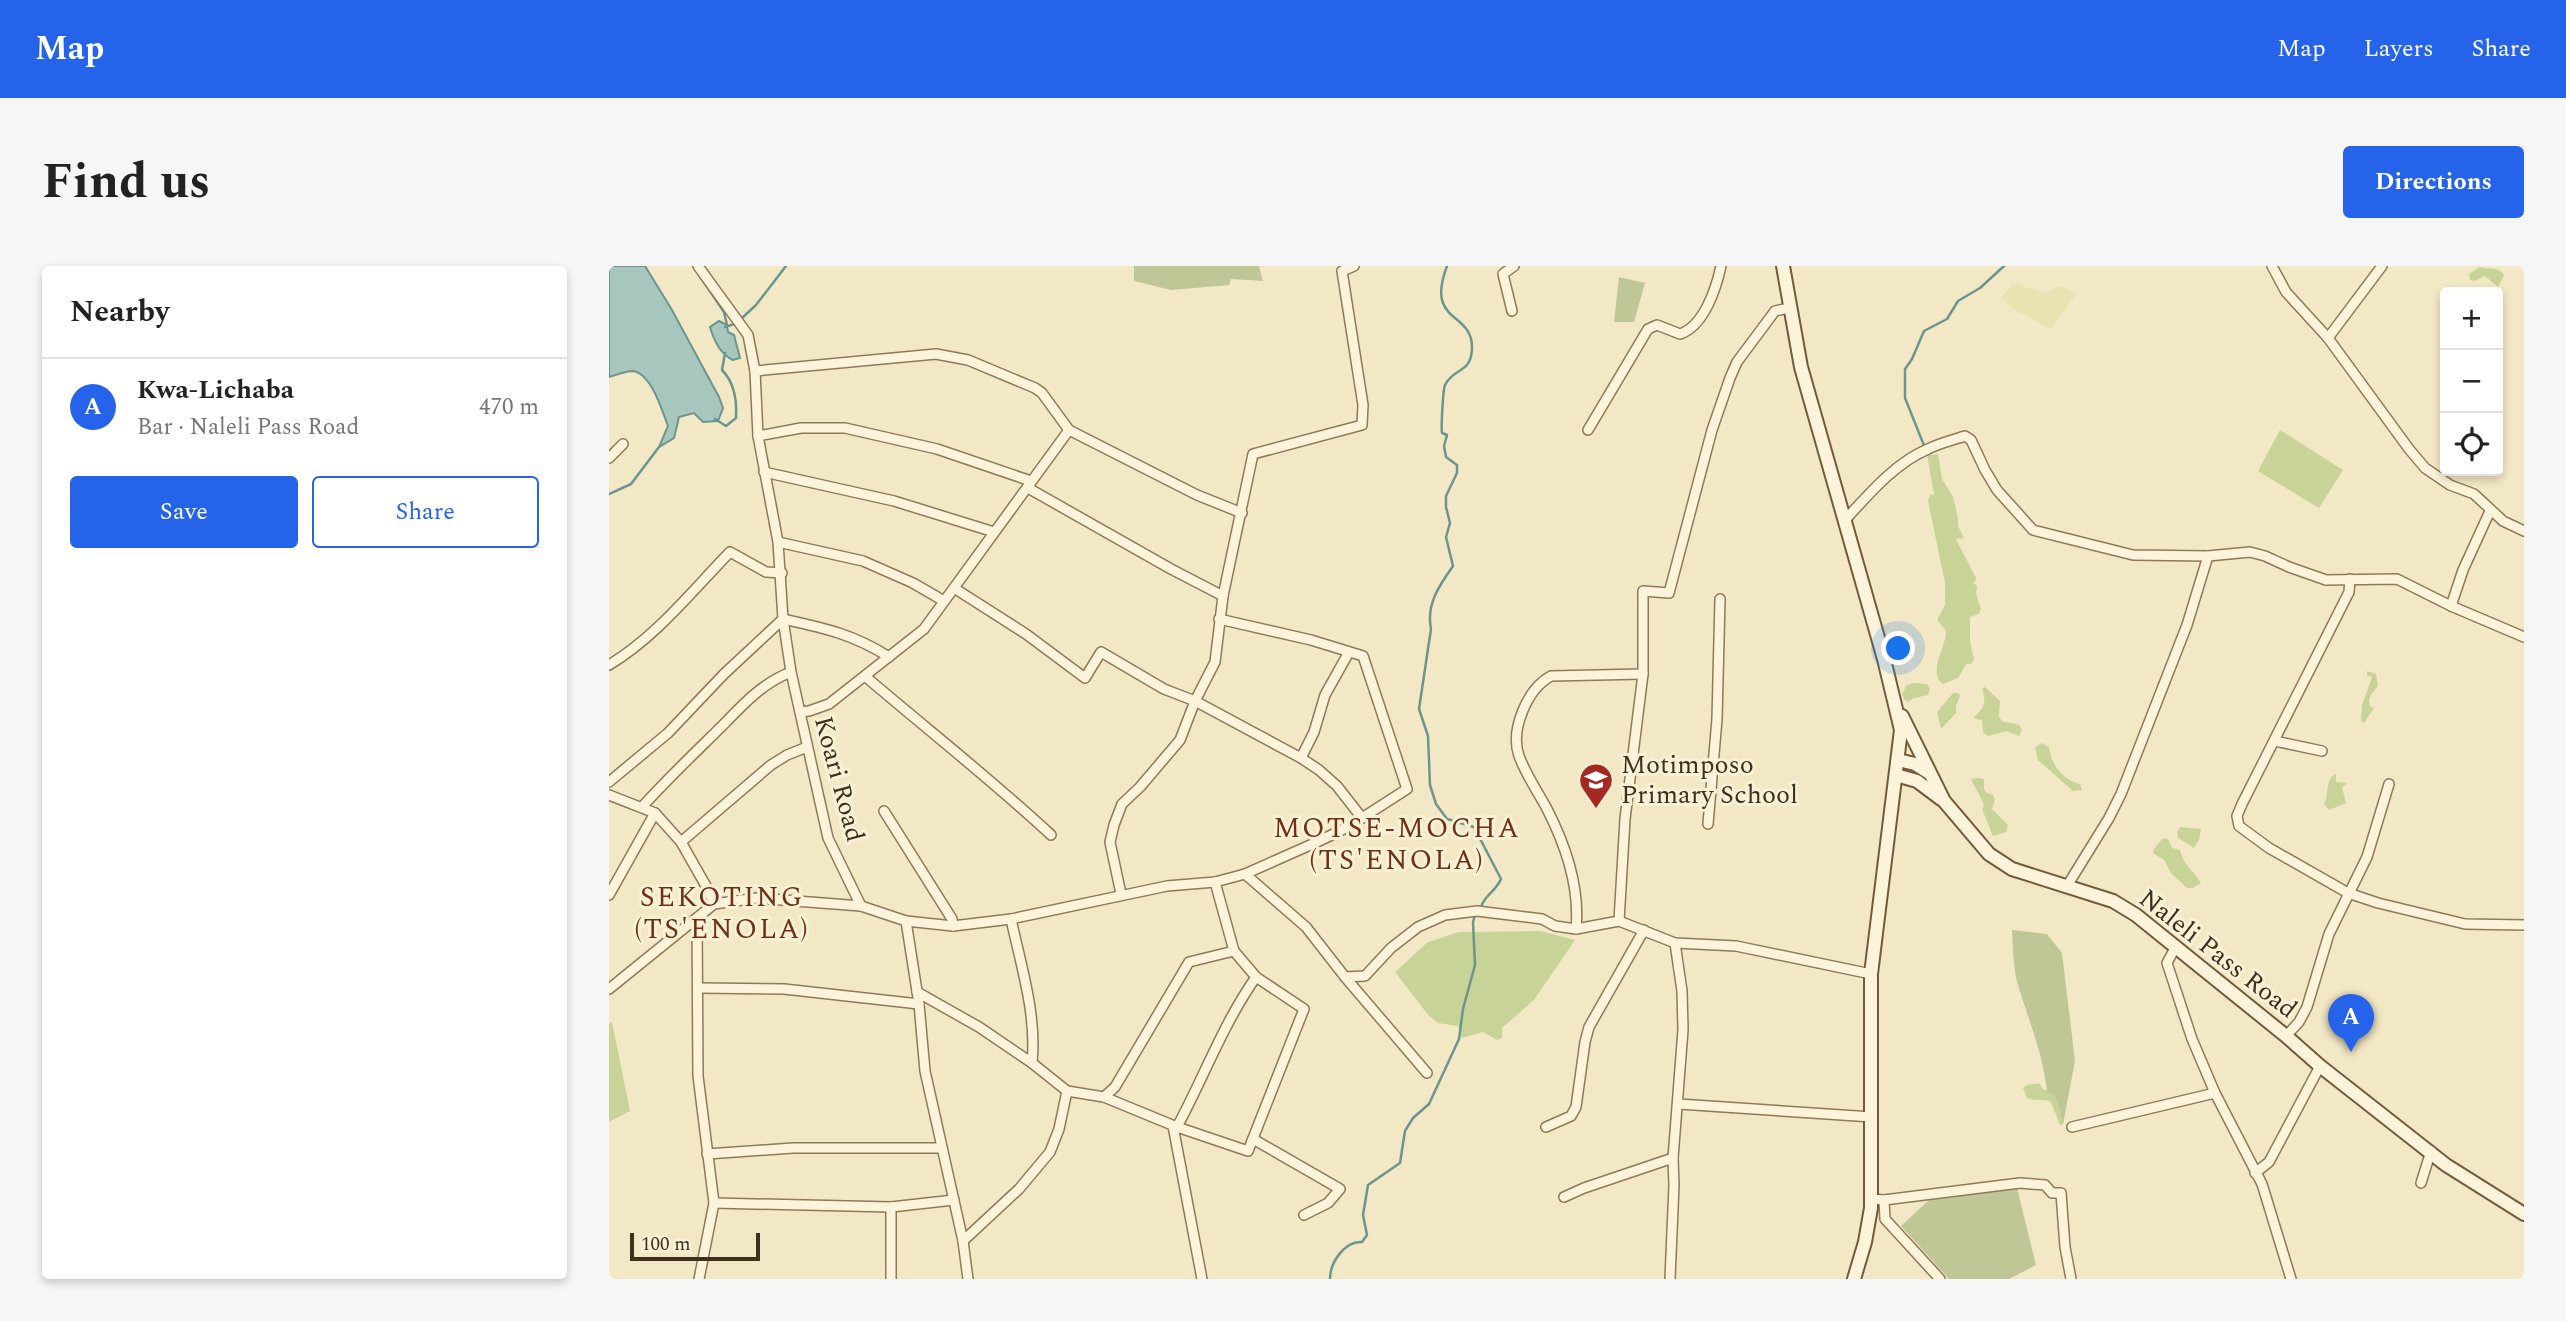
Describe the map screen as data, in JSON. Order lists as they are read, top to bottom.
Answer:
{
  "streets": {
    "main road": ["Naleli Pass Road"],
    "street": ["Koari Road"]
  },
  "districts": ["MOTSE-MOCHA (TS'ENOLA)", "SEKOTING (TS'ENOLA)"],
  "places": {
    "school or university": ["Motimposo Primary School"]
  },
  "scale_bar": "100 m",
  "page": {
    "header": "Map",
    "nav": ["Map", "Layers", "Share"],
    "title": "Find us",
    "buttons": [
      "Directions",
      ["Save", "Share"]
    ],
    "heading": "Nearby",
    "map_buttons": ["+", "−"],
    "list": [
      {
        "mark": "A",
        "name": "Kwa-Lichaba",
        "note": "Bar · Naleli Pass Road",
        "value": "470 m"
      }
    ],
    "pins": "A",
    "scale": "100 m"
  }
}
